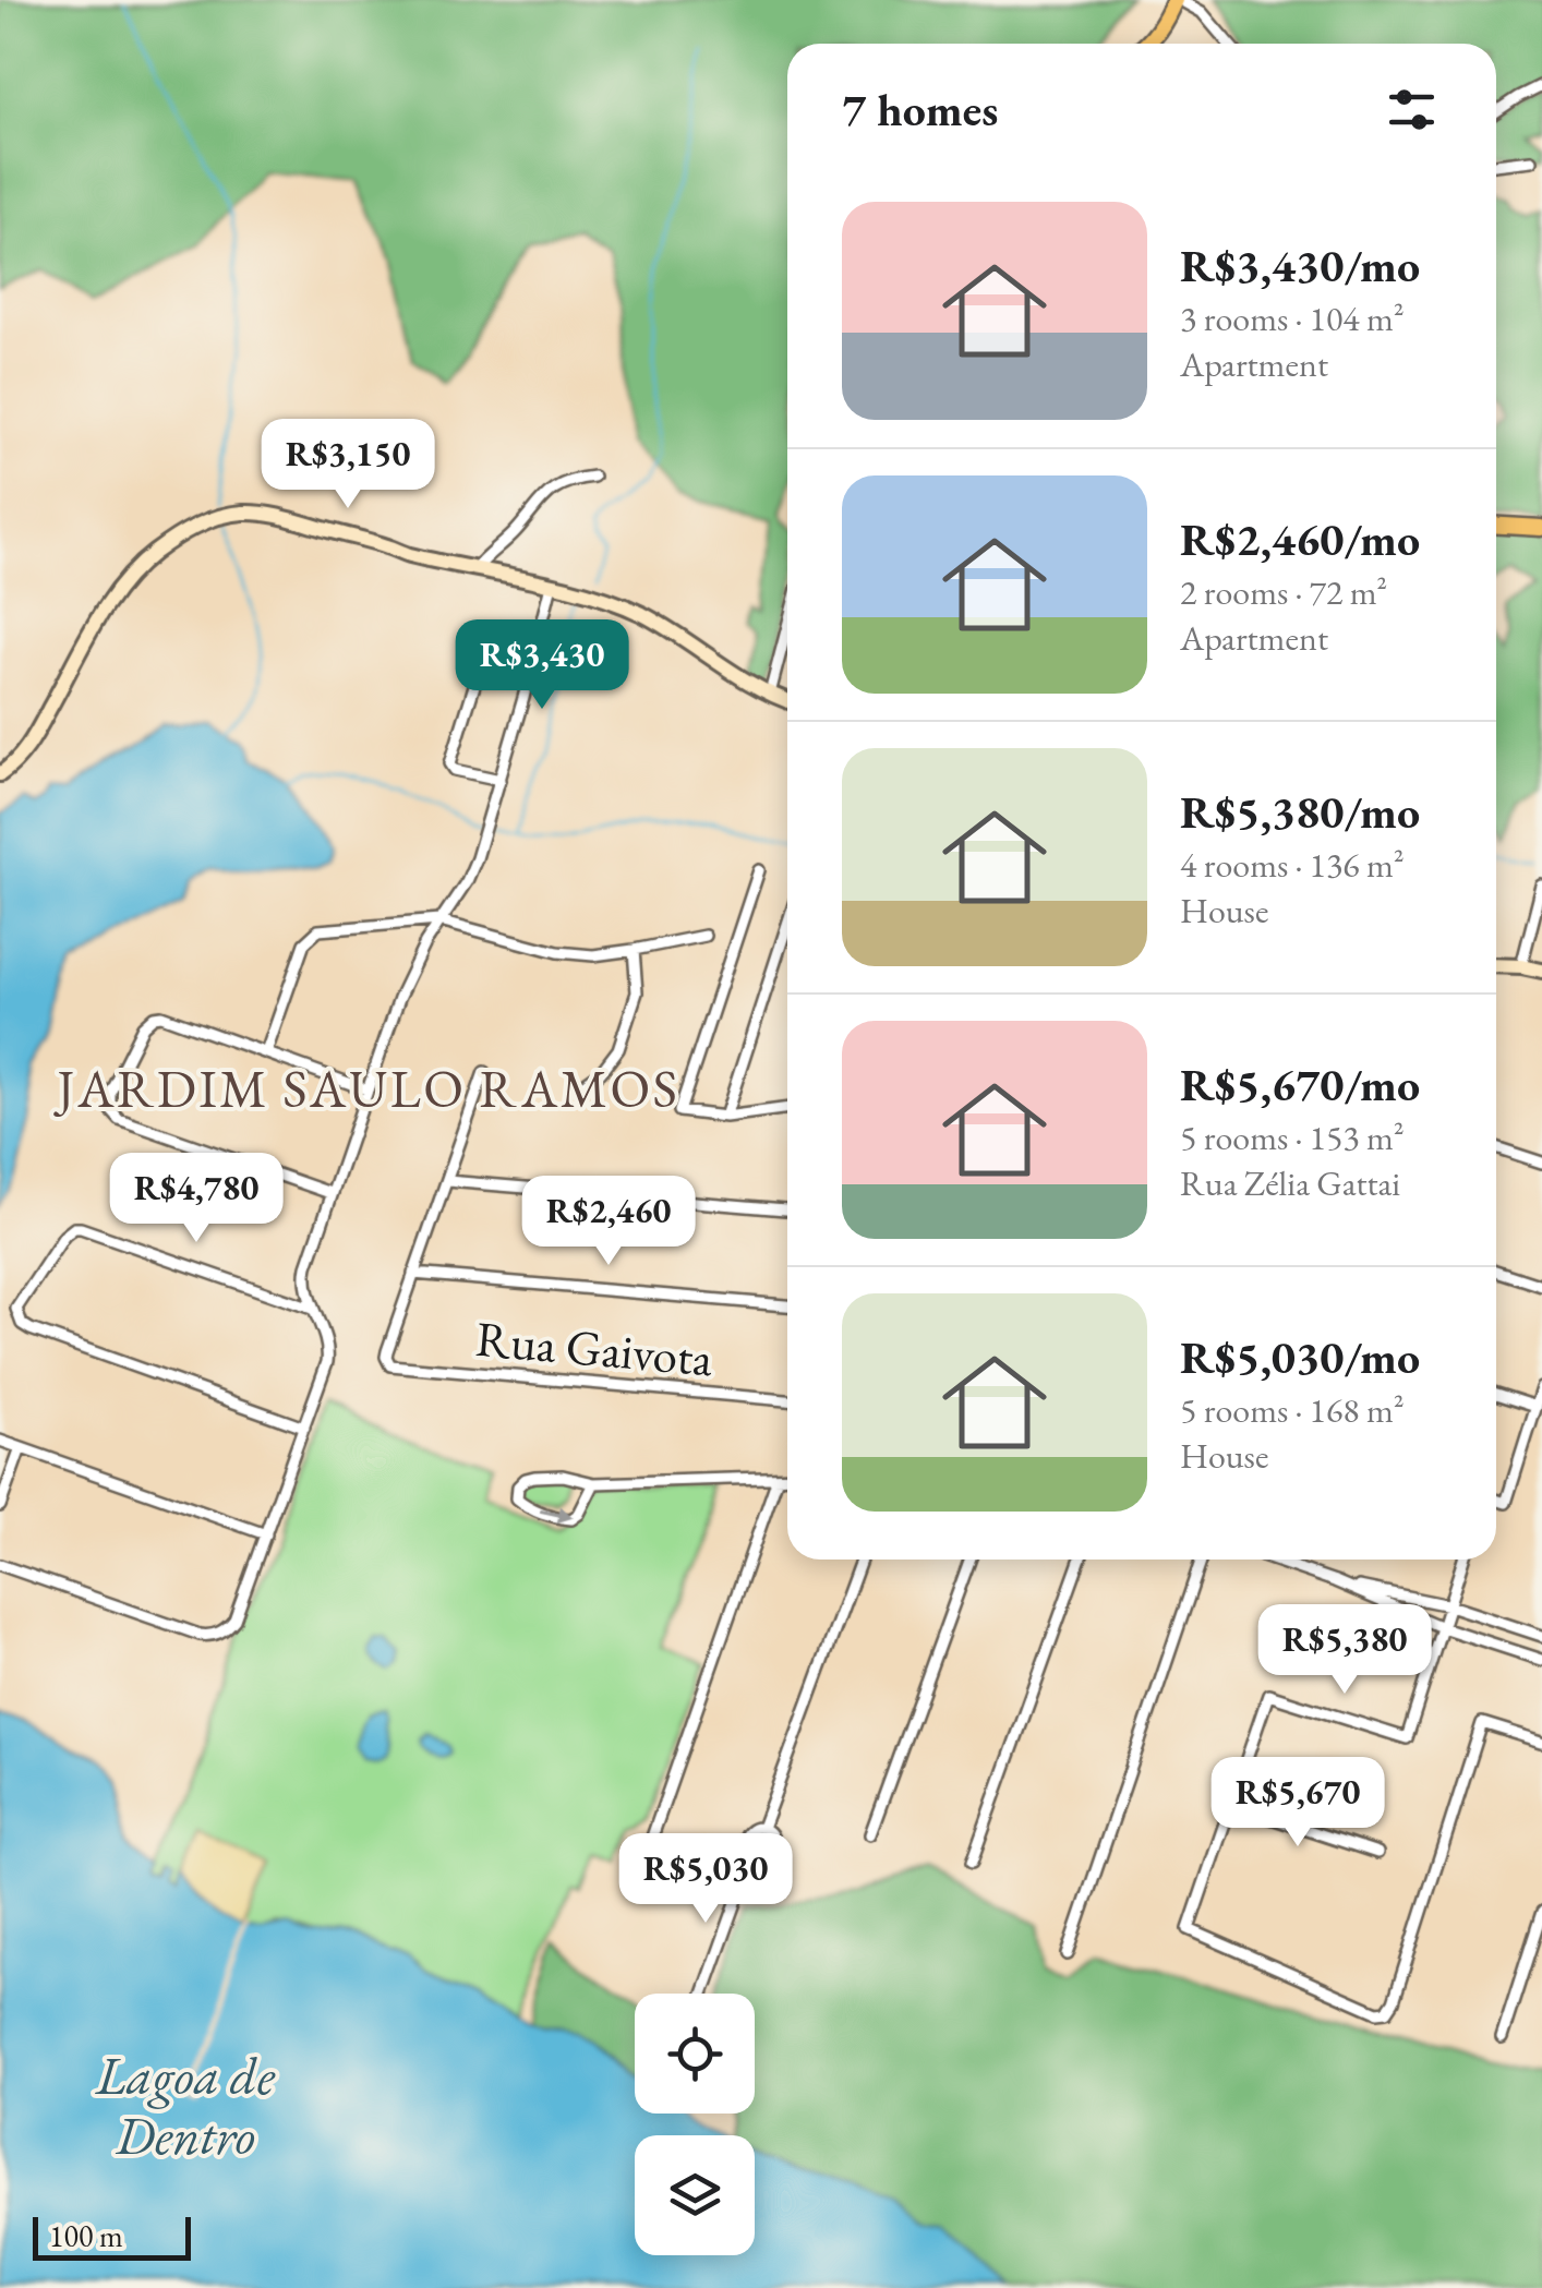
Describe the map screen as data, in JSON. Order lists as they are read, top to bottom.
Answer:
{
  "streets": {
    "street": ["Rua Gaivota"]
  },
  "districts": ["JARDIM SAULO RAMOS"],
  "water": ["Lagoa de Dentro"],
  "scale_bar": "100 m",
  "page": {
    "heading": "7 homes",
    "list": [
      {
        "name": "R$3,430/mo",
        "note": "3 rooms · 104 m² · Apartment"
      },
      {
        "name": "R$2,460/mo",
        "note": "2 rooms · 72 m² · Apartment"
      },
      {
        "name": "R$5,380/mo",
        "note": "4 rooms · 136 m² · House"
      },
      {
        "name": "R$5,670/mo",
        "note": "5 rooms · 153 m² · Rua Zélia Gattai"
      },
      {
        "name": "R$5,030/mo",
        "note": "5 rooms · 168 m² · House"
      }
    ],
    "price": [
      "R$3,150",
      "R$3,430",
      "R$4,780",
      "R$2,460",
      "R$5,380",
      "R$5,670",
      "R$5,030"
    ],
    "scale": "100 m"
  }
}
